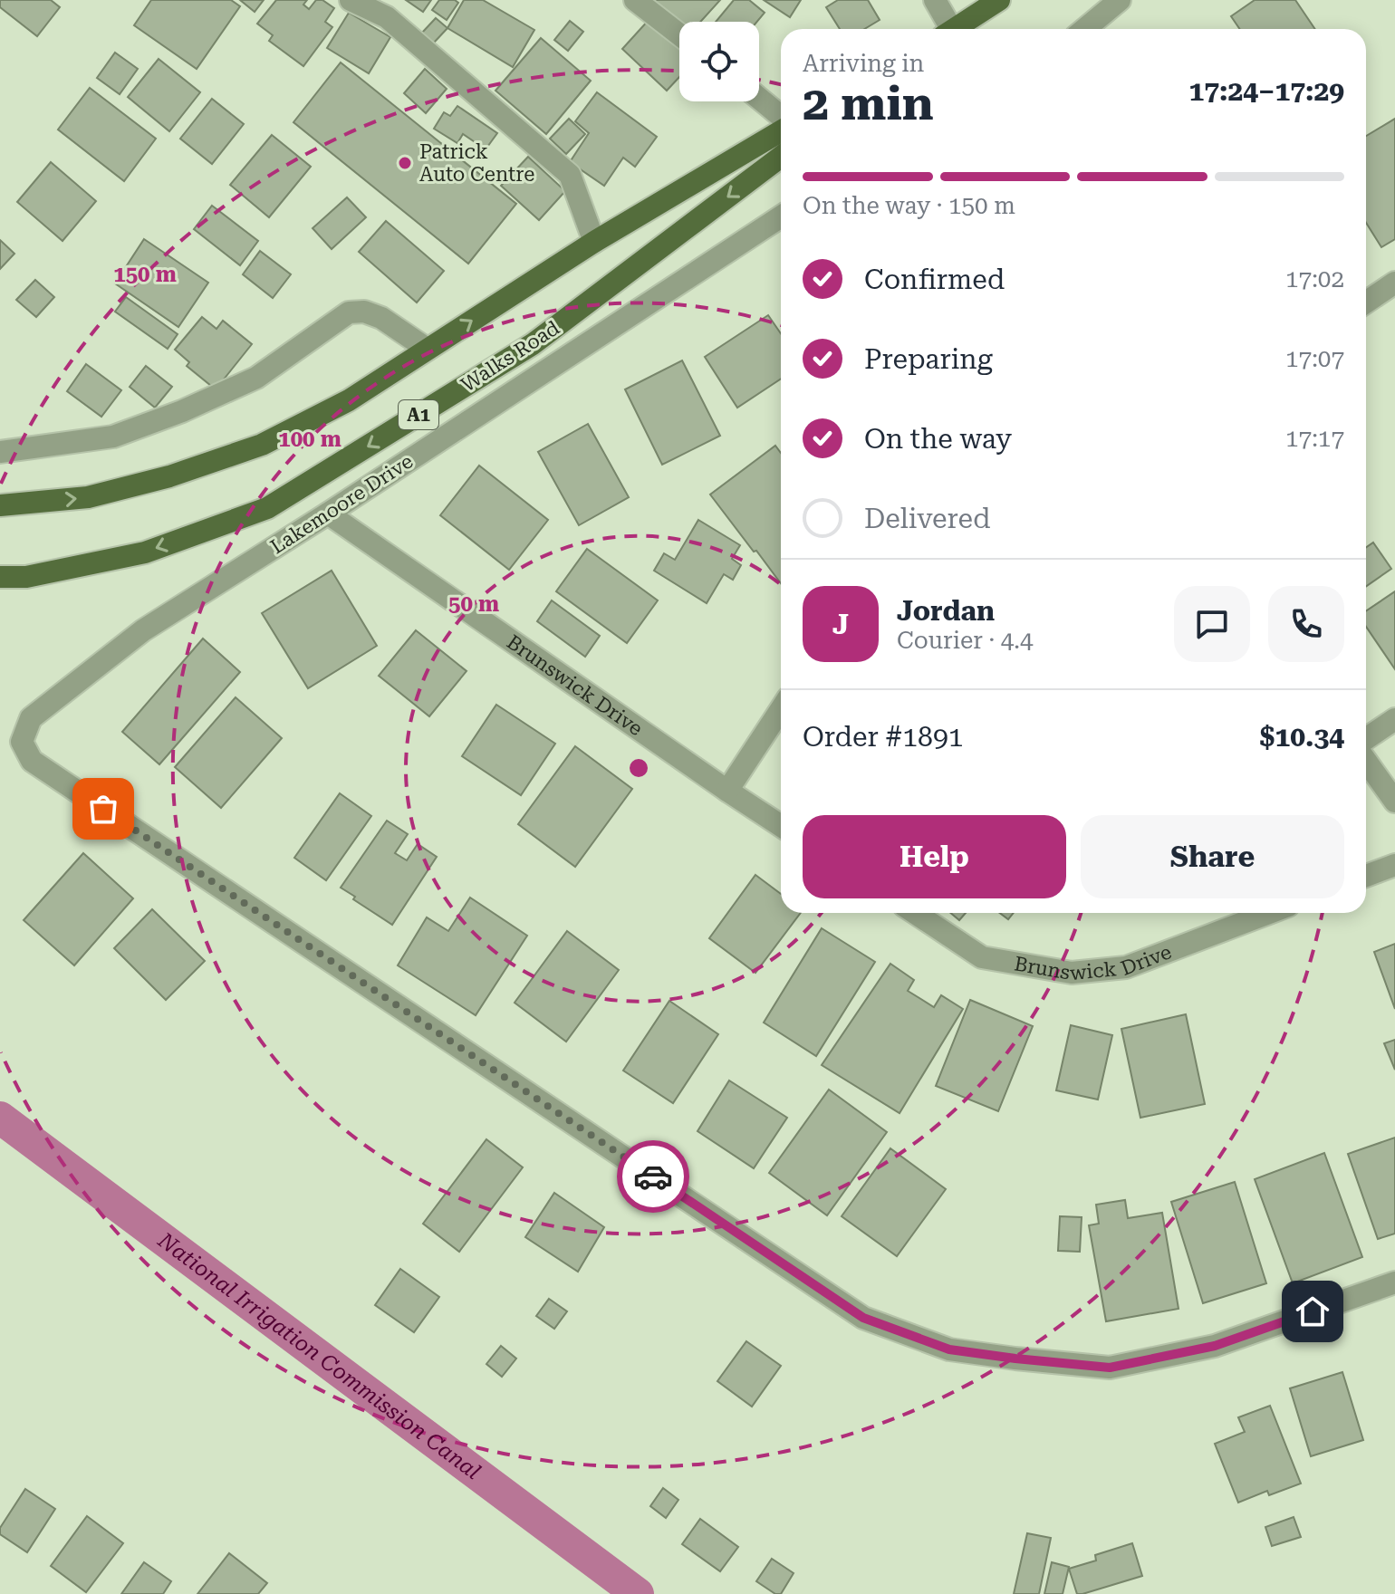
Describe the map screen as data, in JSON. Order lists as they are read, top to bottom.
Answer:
{
  "streets": {
    "main road": ["Walks Road", "A1"],
    "street": ["Lakemoore Drive", "Brunswick Drive"]
  },
  "crossings": [
    ["Lakemoore Drive", "Brunswick Drive"]
  ],
  "water": ["National Irrigation Commission Canal"],
  "places": ["Patrick Auto Centre"],
  "page": {
    "heading": ["2 min", "Arriving in", "17:24–17:29"],
    "panel": [
      "Jordan",
      "Courier · 4.4",
      "Order #1891",
      "$10.34"
    ],
    "bar": "On the way · 150 m",
    "list": [
      ["Confirmed", "17:02"],
      ["Preparing", "17:07"],
      ["On the way", "17:17"],
      "Delivered"
    ],
    "round": "J",
    "buttons": ["Help", "Share"]
  },
  "rings": ["150 m", "100 m", "50 m"]
}
